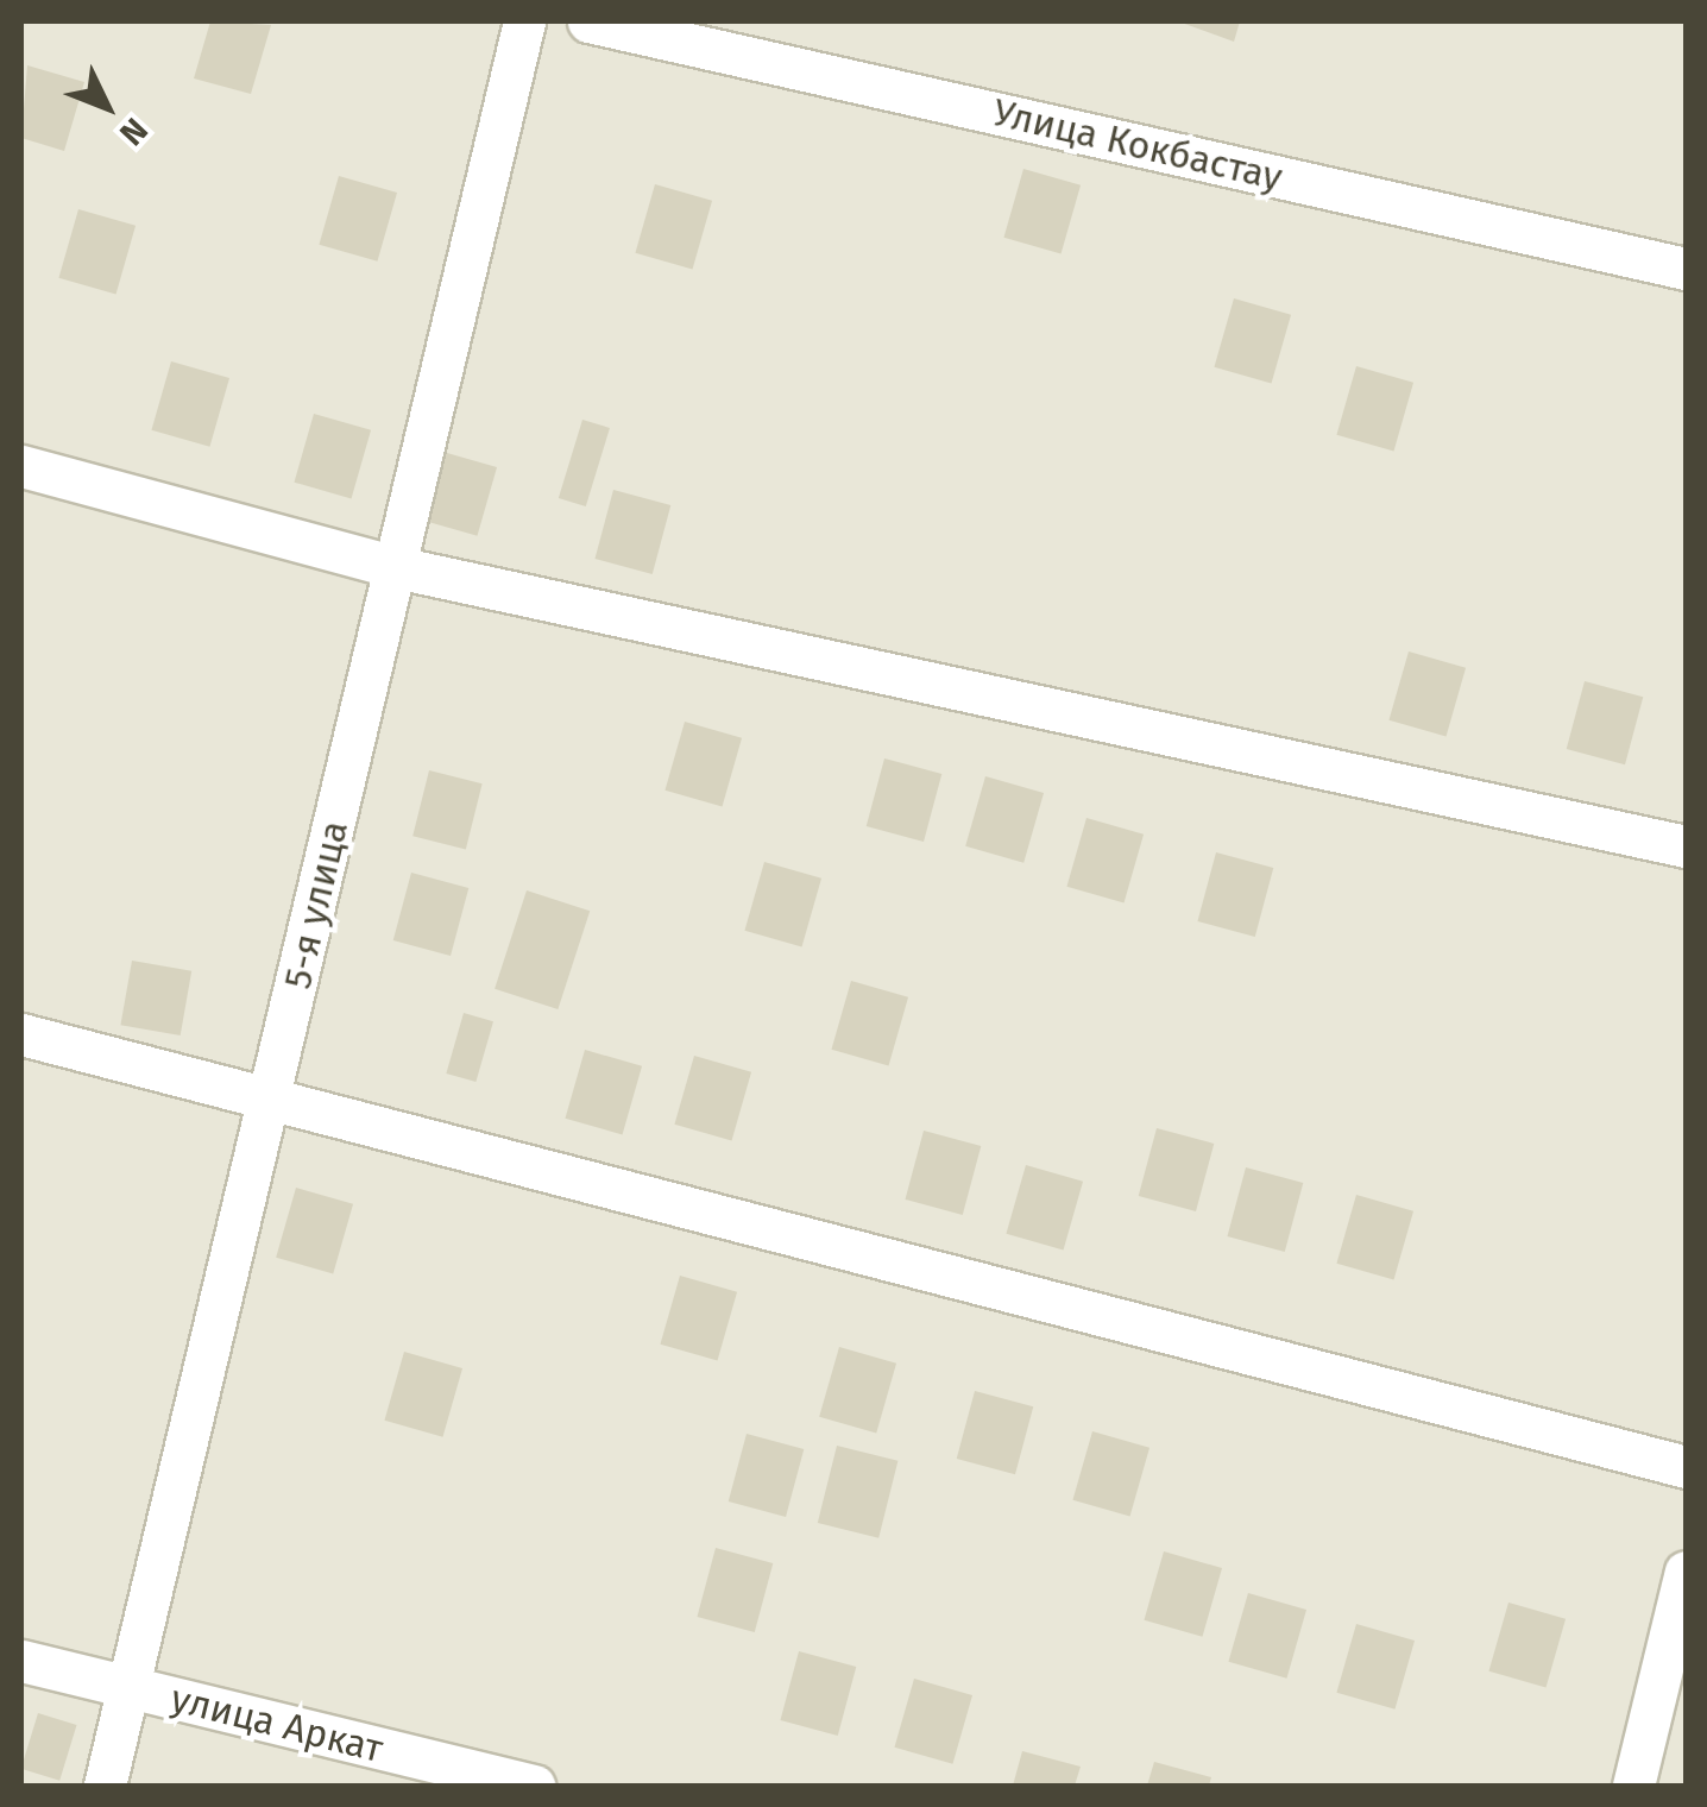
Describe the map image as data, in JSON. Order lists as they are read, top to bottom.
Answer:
{
  "streets": {
    "street": ["Улица Кокбастау", "5-я улица", "улица Аркат"]
  },
  "crossings": [
    ["5-я улица", "улица Аркат"]
  ],
  "north": "bottom right"
}
